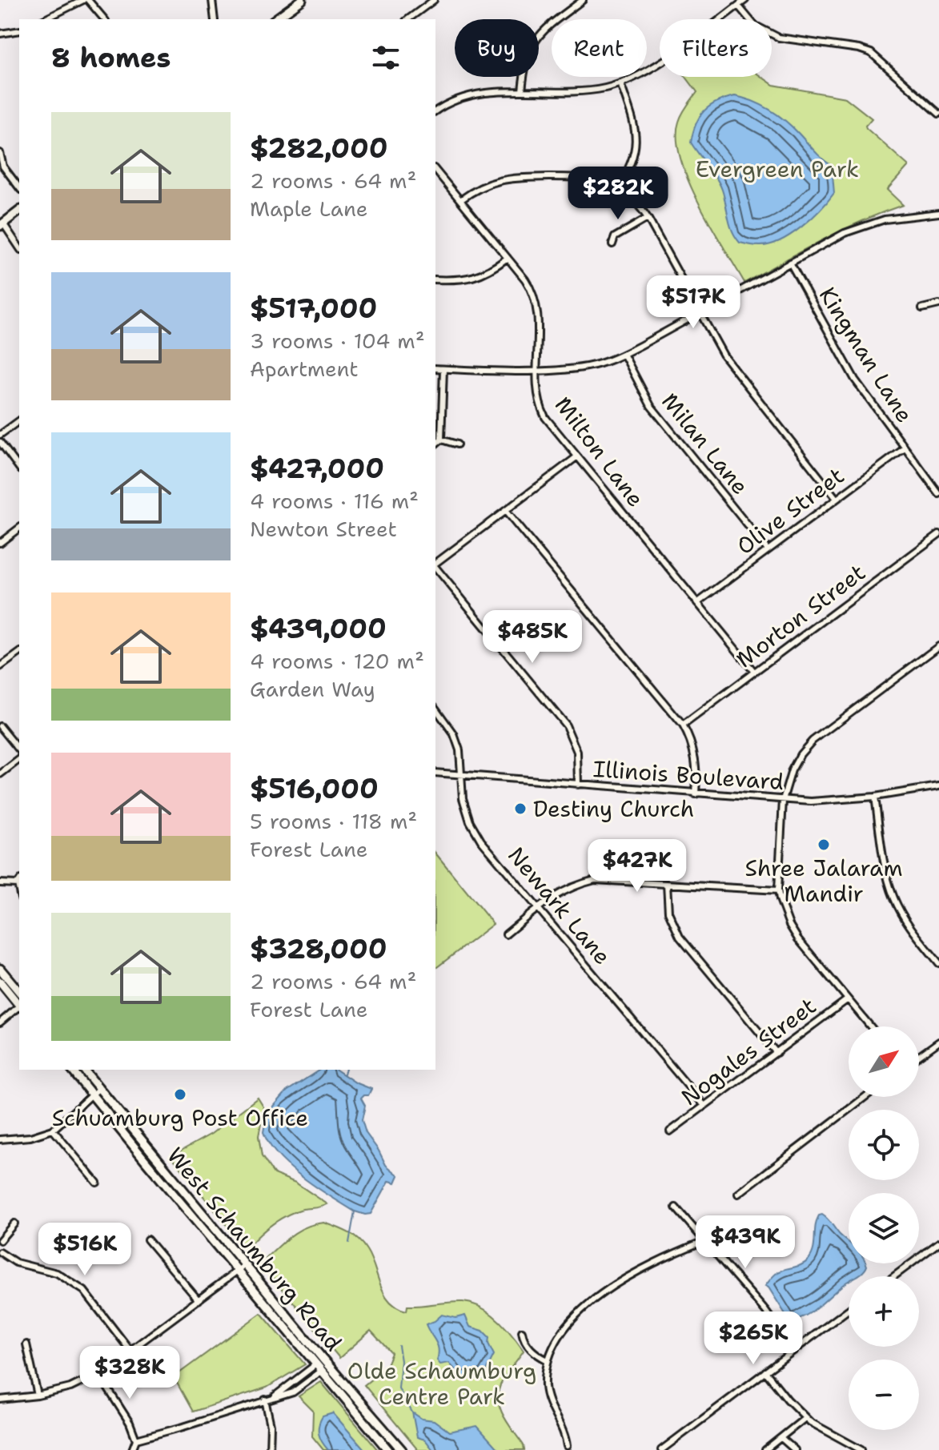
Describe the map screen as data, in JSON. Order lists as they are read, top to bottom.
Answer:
{
  "streets": {
    "main road": ["West Schaumburg Road"],
    "street": [
      "Kingman Lane",
      "Milan Lane",
      "Milton Lane",
      "Olive Street",
      "Morton Street",
      "Illinois Boulevard",
      "Newark Lane",
      "Nogales Street"
    ]
  },
  "crossings": [
    ["Kingman Lane", "Olive Street"],
    ["Milan Lane", "Olive Street"],
    ["Milton Lane", "Olive Street"],
    ["Milton Lane", "Morton Street"],
    ["Illinois Boulevard", "Newark Lane"],
    ["Newark Lane", "Nogales Street"]
  ],
  "parks": ["Evergreen Park", "Olde Schaumburg Centre Park"],
  "places": ["Destiny Church", "Shree Jalaram Mandir", "Schuamburg Post Office"],
  "north": "top right",
  "page": {
    "chip": ["Buy", "Rent", "Filters"],
    "heading": "8 homes",
    "list": [
      {
        "name": "$282,000",
        "note": "2 rooms · 64 m² · Maple Lane"
      },
      {
        "name": "$517,000",
        "note": "3 rooms · 104 m² · Apartment"
      },
      {
        "name": "$427,000",
        "note": "4 rooms · 116 m² · Newton Street"
      },
      {
        "name": "$439,000",
        "note": "4 rooms · 120 m² · Garden Way"
      },
      {
        "name": "$516,000",
        "note": "5 rooms · 118 m² · Forest Lane"
      },
      {
        "name": "$328,000",
        "note": "2 rooms · 64 m² · Forest Lane"
      }
    ],
    "price": [
      "$282K",
      "$517K",
      "$485K",
      "$427K",
      "$439K",
      "$516K",
      "$265K",
      "$328K"
    ],
    "map_buttons": ["+", "−"]
  }
}
